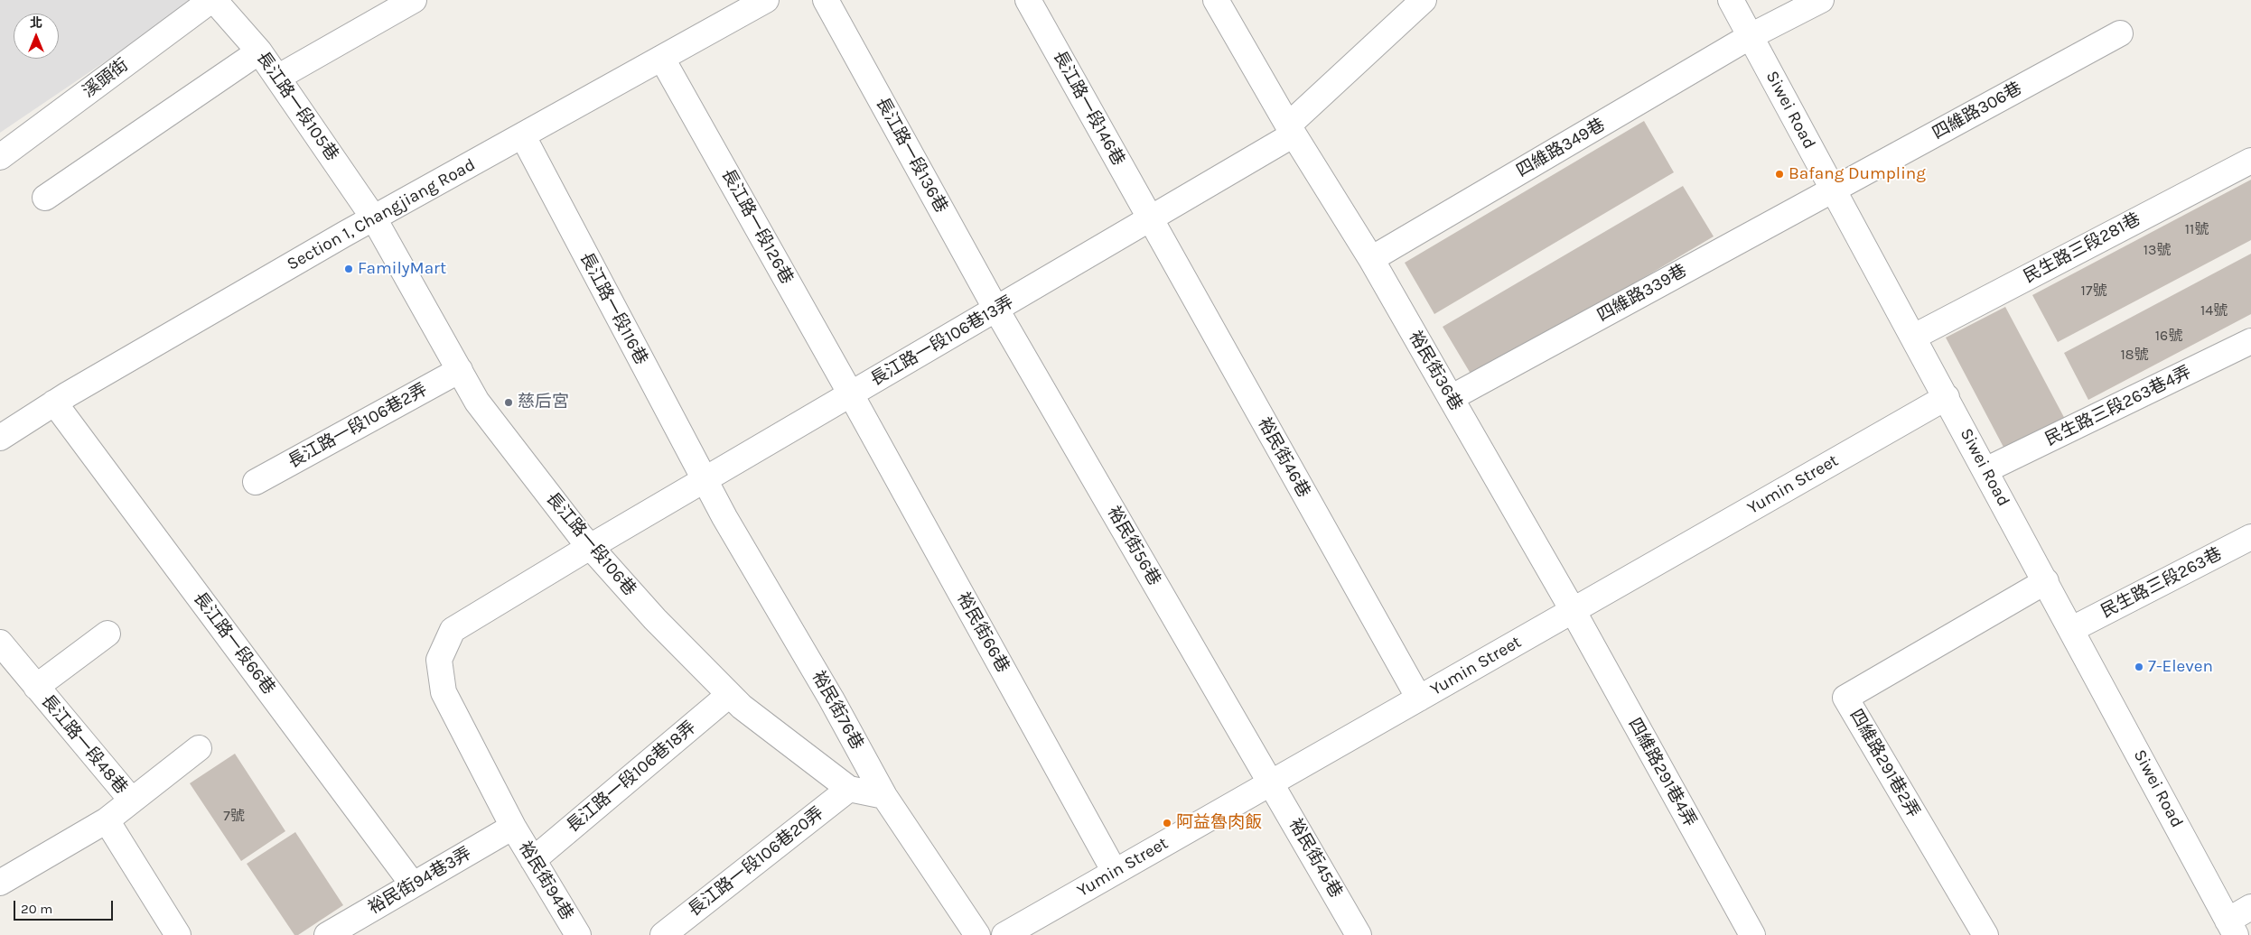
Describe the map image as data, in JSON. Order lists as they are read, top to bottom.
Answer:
{
  "streets": {
    "street": [
      "溪頭街",
      "長江路一段105巷",
      "長江路一段146巷",
      "Siwei Road",
      "四維路306巷",
      "四維路349巷",
      "長江路一段136巷",
      "Section 1, Changjiang Road",
      "長江路一段126巷",
      "民生路三段281巷",
      "四維路339巷",
      "長江路一段116巷",
      "長江路一段106巷13弄",
      "裕民街36巷",
      "民生路三段263巷4弄",
      "長江路一段106巷2弄",
      "裕民街46巷",
      "Yumin Street",
      "長江路一段106巷",
      "裕民街56巷",
      "民生路三段263巷",
      "裕民街66巷",
      "長江路一段66巷",
      "裕民街76巷",
      "長江路一段48巷",
      "四維路291巷2弄",
      "四維路291巷4弄",
      "長江路一段106巷18弄",
      "裕民街45巷",
      "長江路一段106巷20弄",
      "裕民街94巷3弄",
      "裕民街94巷"
    ]
  },
  "crossings": [
    ["溪頭街", "長江路一段105巷"],
    ["長江路一段105巷", "Section 1, Changjiang Road"],
    ["長江路一段105巷", "長江路一段106巷"],
    ["長江路一段146巷", "長江路一段106巷13弄"],
    ["長江路一段146巷", "裕民街46巷"],
    ["Siwei Road", "四維路306巷"],
    ["Siwei Road", "四維路349巷"],
    ["Siwei Road", "民生路三段281巷"],
    ["Siwei Road", "四維路339巷"],
    ["Siwei Road", "民生路三段263巷4弄"],
    ["Siwei Road", "Yumin Street"],
    ["Siwei Road", "民生路三段263巷"],
    ["Siwei Road", "四維路291巷2弄"],
    ["四維路306巷", "四維路339巷"],
    ["四維路349巷", "裕民街36巷"],
    ["長江路一段136巷", "長江路一段106巷13弄"],
    ["長江路一段136巷", "裕民街56巷"],
    ["Section 1, Changjiang Road", "長江路一段126巷"],
    ["Section 1, Changjiang Road", "長江路一段116巷"],
    ["Section 1, Changjiang Road", "長江路一段106巷"],
    ["Section 1, Changjiang Road", "長江路一段66巷"],
    ["長江路一段126巷", "長江路一段106巷13弄"],
    ["長江路一段126巷", "裕民街66巷"],
    ["四維路339巷", "裕民街36巷"],
    ["長江路一段116巷", "長江路一段106巷13弄"],
    ["長江路一段116巷", "裕民街76巷"],
    ["長江路一段106巷13弄", "裕民街36巷"],
    ["長江路一段106巷13弄", "裕民街46巷"],
    ["長江路一段106巷13弄", "長江路一段106巷"],
    ["長江路一段106巷13弄", "裕民街56巷"],
    ["長江路一段106巷13弄", "裕民街66巷"],
    ["長江路一段106巷13弄", "裕民街76巷"],
    ["長江路一段106巷13弄", "裕民街94巷"],
    ["裕民街36巷", "Yumin Street"],
    ["裕民街36巷", "四維路291巷4弄"],
    ["長江路一段106巷2弄", "長江路一段106巷"],
    ["裕民街46巷", "Yumin Street"],
    ["Yumin Street", "裕民街56巷"],
    ["Yumin Street", "裕民街66巷"],
    ["Yumin Street", "四維路291巷4弄"],
    ["Yumin Street", "裕民街45巷"],
    ["長江路一段106巷", "裕民街76巷"],
    ["長江路一段106巷", "長江路一段106巷18弄"],
    ["長江路一段106巷", "長江路一段106巷20弄"],
    ["長江路一段106巷", "裕民街94巷"],
    ["裕民街56巷", "裕民街45巷"],
    ["長江路一段66巷", "裕民街94巷3弄"],
    ["長江路一段106巷18弄", "裕民街94巷"],
    ["裕民街94巷3弄", "裕民街94巷"]
  ],
  "places": [
    "Bafang Dumpling",
    "FamilyMart",
    "慈后宮",
    "7-Eleven",
    "阿益魯肉飯"
  ],
  "house_numbers": [
    "11號",
    "13號",
    "17號",
    "14號",
    "16號",
    "18號",
    "7號"
  ],
  "scale_bar": "20 m",
  "north": "top"
}
